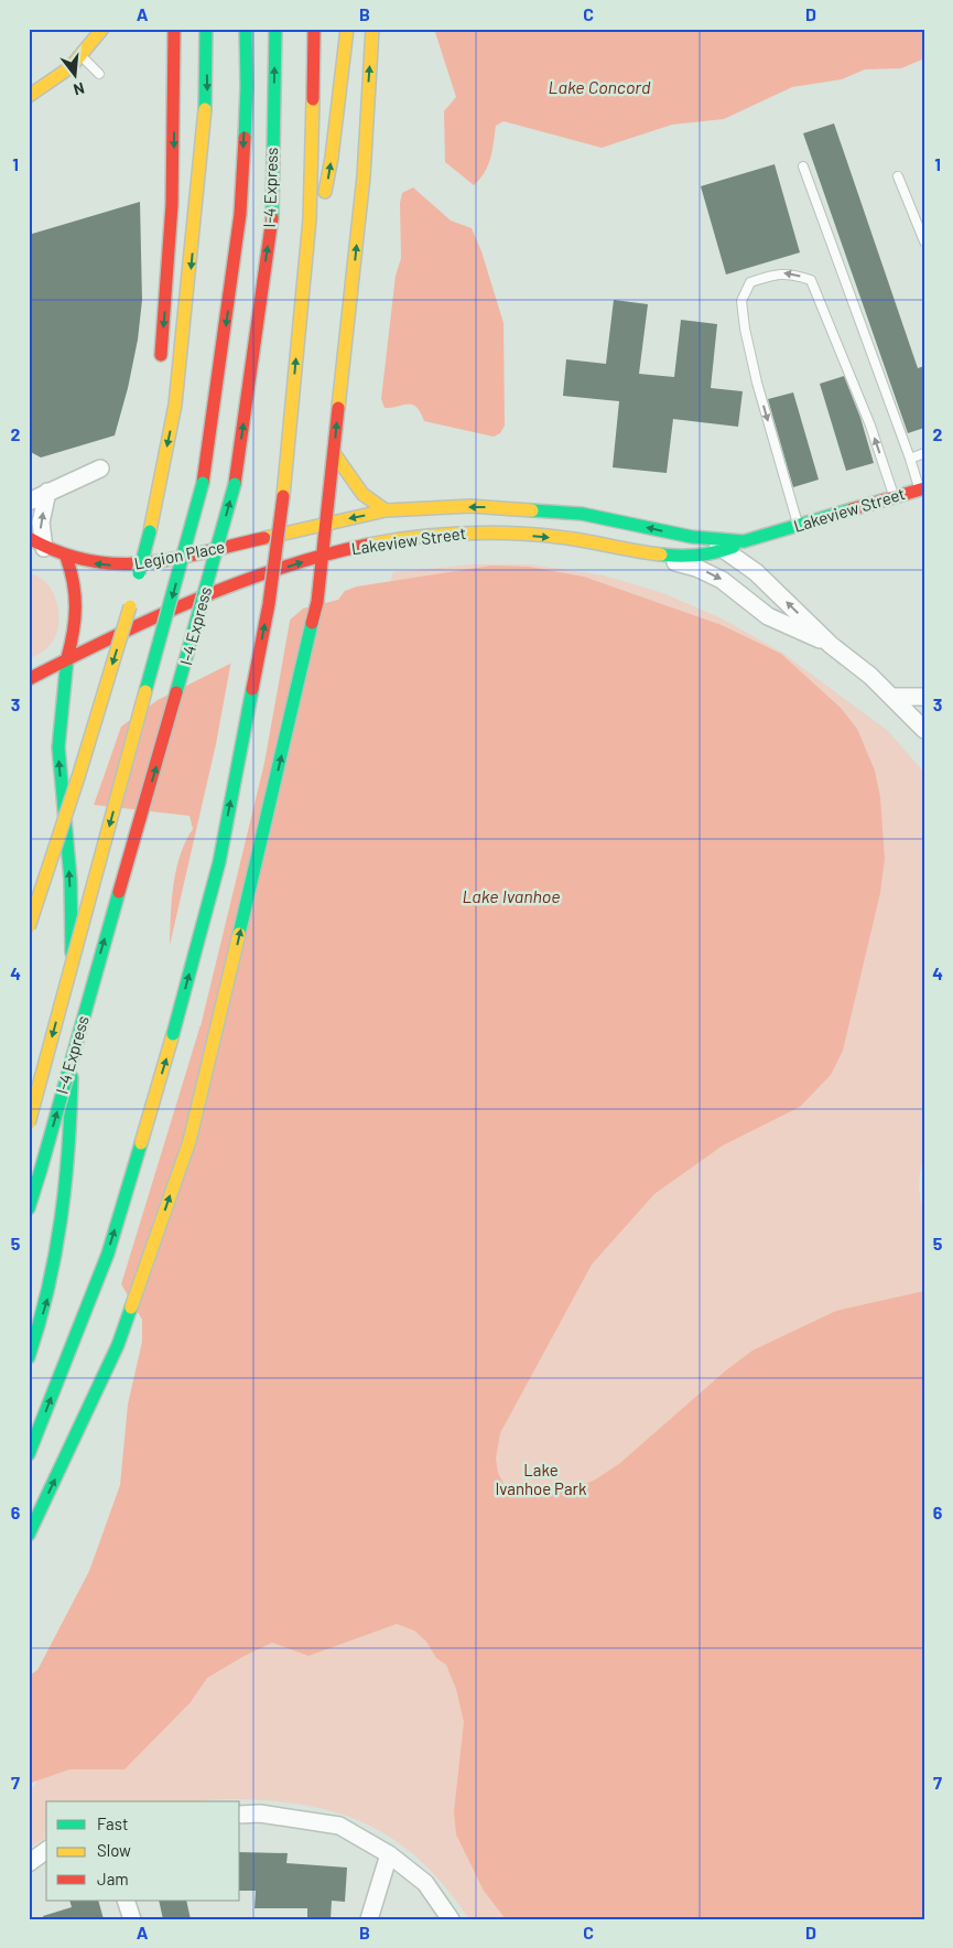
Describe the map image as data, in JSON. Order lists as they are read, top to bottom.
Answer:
{
  "streets": {
    "main road": ["I-4 Express", "Lakeview Street", "Legion Place"]
  },
  "crossings": [
    ["Lakeview Street", "Legion Place"]
  ],
  "one_way": ["Legion Place"],
  "water": ["Lake Concord", "Lake Ivanhoe"],
  "parks": ["Lake Ivanhoe Park"],
  "legend": ["Fast", "Slow", "Jam"],
  "north": "bottom",
  "grid": {
    "columns": [
      "A",
      "B",
      "C",
      "D"
    ],
    "rows": [
      "1",
      "2",
      "3",
      "4",
      "5",
      "6",
      "7"
    ]
  }
}
